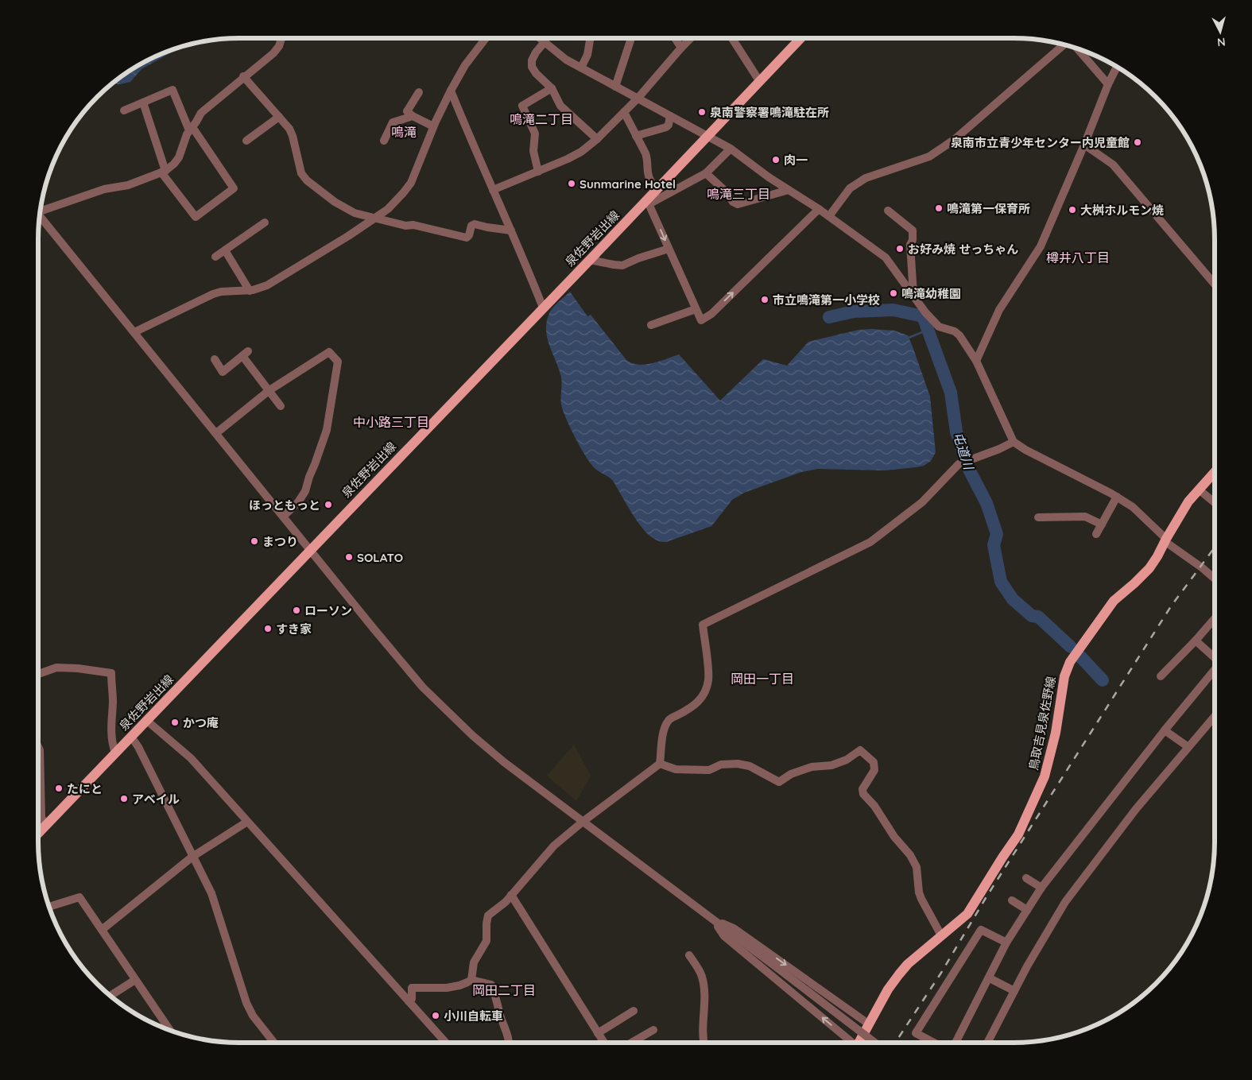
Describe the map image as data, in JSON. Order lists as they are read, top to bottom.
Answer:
{
  "streets": {
    "main road": ["泉佐野岩出線", "鳥取吉見泉佐野線"]
  },
  "districts": [
    "鳴滝二丁目",
    "鳴滝",
    "鳴滝三丁目",
    "樽井八丁目",
    "中小路三丁目",
    "岡田一丁目",
    "岡田二丁目"
  ],
  "water": ["屯道川"],
  "places": [
    "泉南警察署鳴滝駐在所",
    "泉南市立青少年センター内児童館",
    "肉一",
    "Sunmarine Hotel",
    "鳴滝第一保育所",
    "大桝ホルモン焼",
    "お好み焼 せっちゃん",
    "鳴滝幼稚園",
    "市立鳴滝第一小学校",
    "ほっともっと",
    "まつり",
    "SOLATO",
    "ローソン",
    "すき家",
    "かつ庵",
    "たにと",
    "アベイル",
    "小川自転車"
  ],
  "north": "bottom"
}
